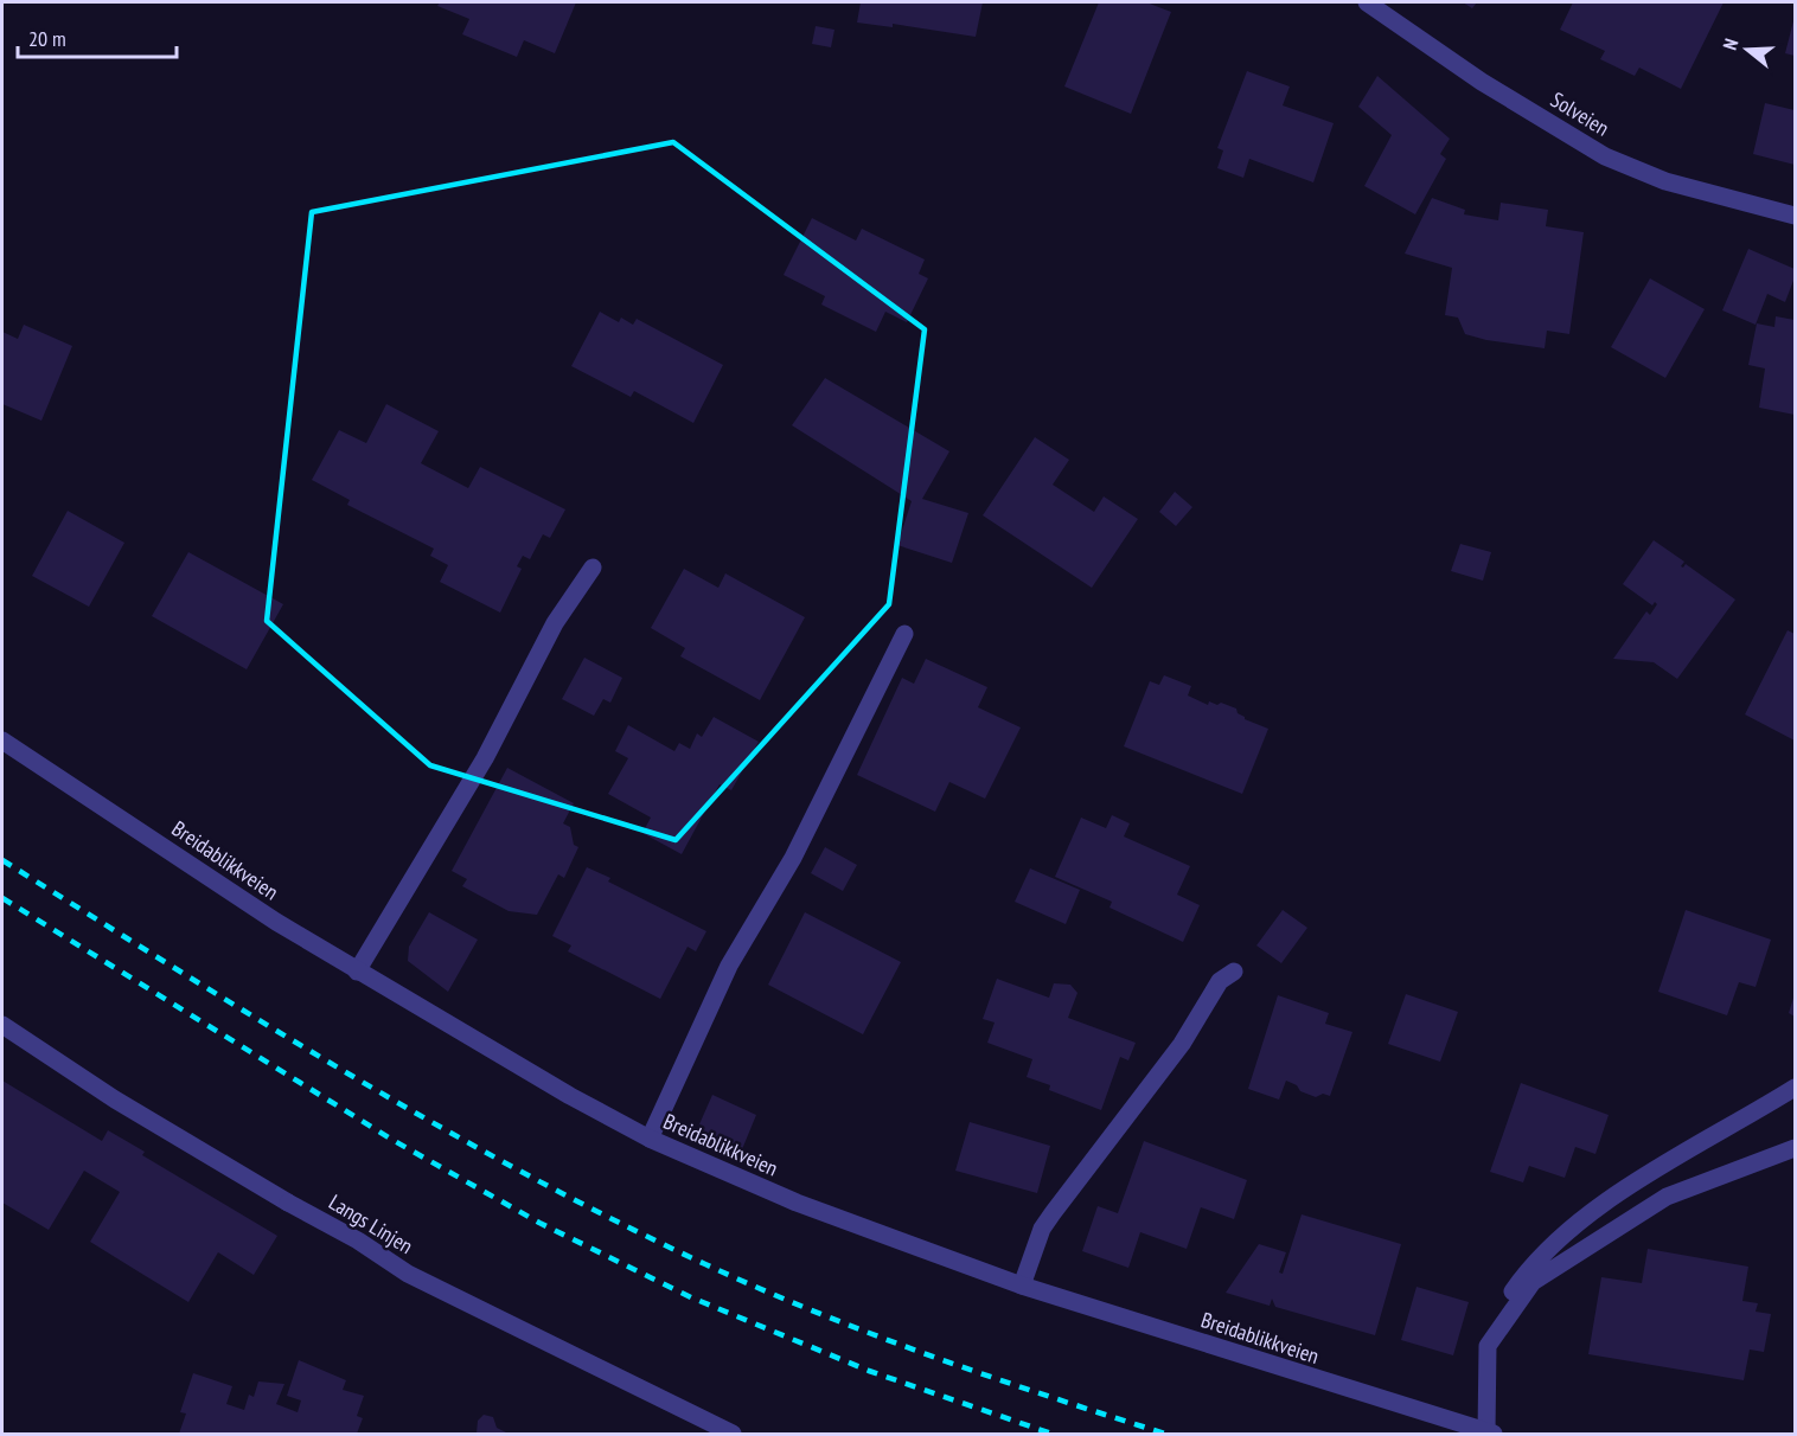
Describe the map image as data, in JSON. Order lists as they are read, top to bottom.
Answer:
{
  "streets": {
    "street": ["Solveien", "Breidablikkveien", "Langs Linjen"]
  },
  "scale_bar": "20 m",
  "north": "left"
}
